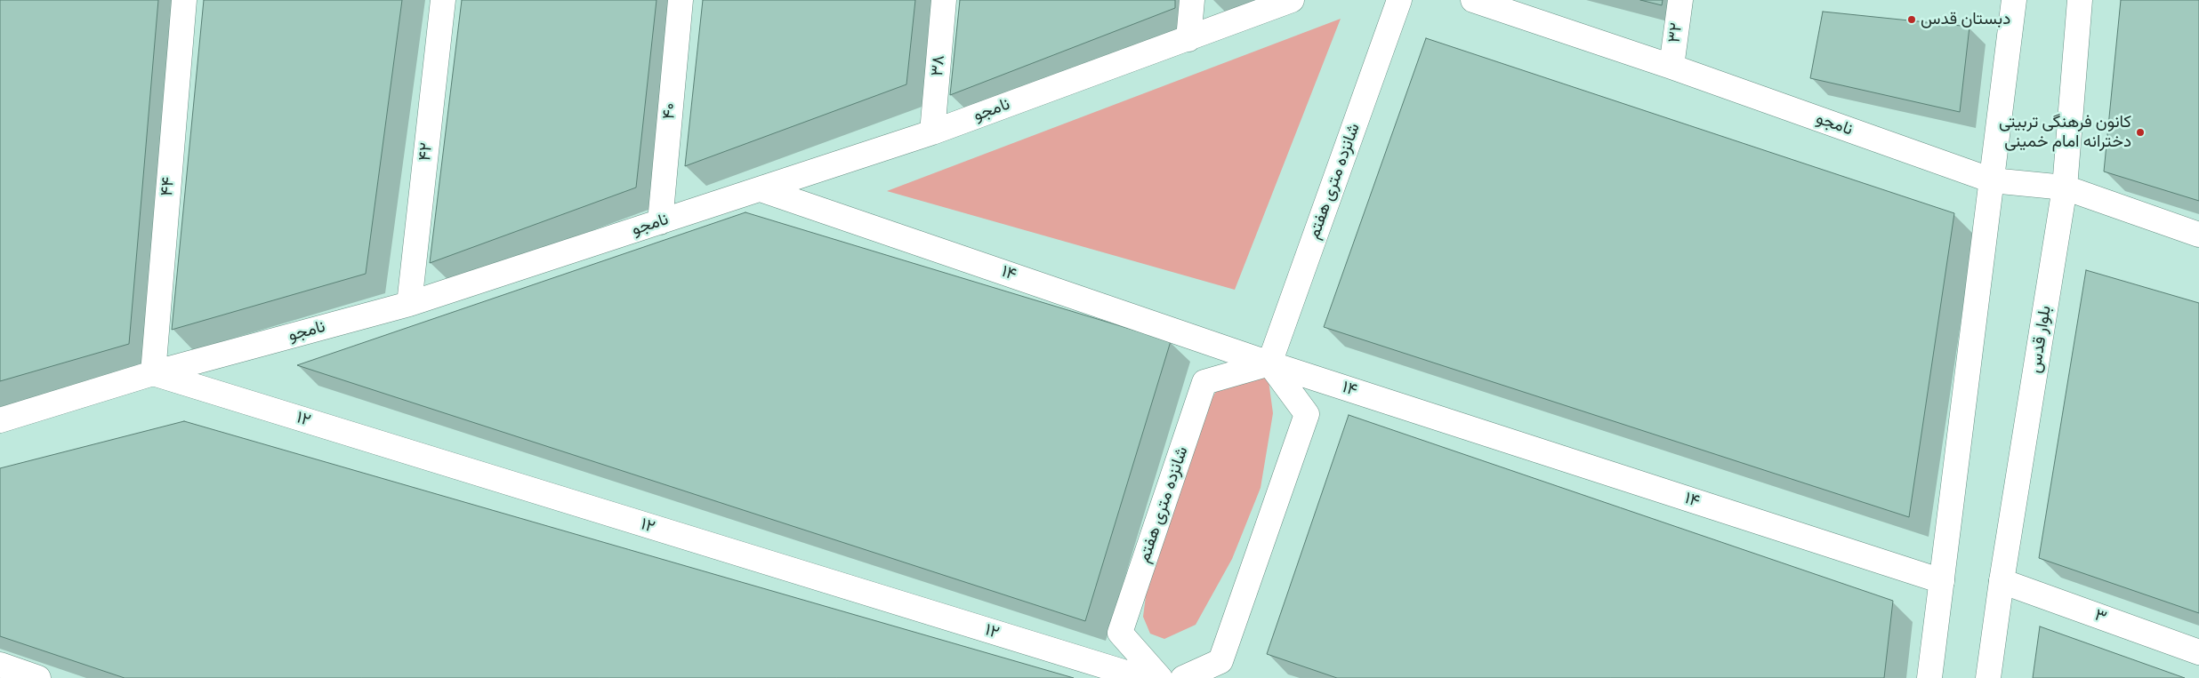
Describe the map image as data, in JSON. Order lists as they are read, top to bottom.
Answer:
{
  "streets": {
    "street": [
      "۳۲",
      "۳۸",
      "نامجو",
      "۴۰",
      "۴۲",
      "شانزده متری هفتم",
      "۴۴",
      "۱۴",
      "بلوار قدس",
      "۱۲",
      "۳"
    ]
  },
  "crossings": [
    ["۳۲", "نامجو"],
    ["۳۸", "نامجو"],
    ["نامجو", "۴۰"],
    ["نامجو", "۴۲"],
    ["نامجو", "۴۴"],
    ["نامجو", "۱۴"],
    ["نامجو", "بلوار قدس"],
    ["نامجو", "۱۲"],
    ["شانزده متری هفتم", "۱۴"],
    ["۴۴", "۱۲"],
    ["بلوار قدس", "۳"]
  ],
  "places": ["دبستان قدس", "کانون فرهنگی تربیتی دخترانه امام خمینی"]
}
